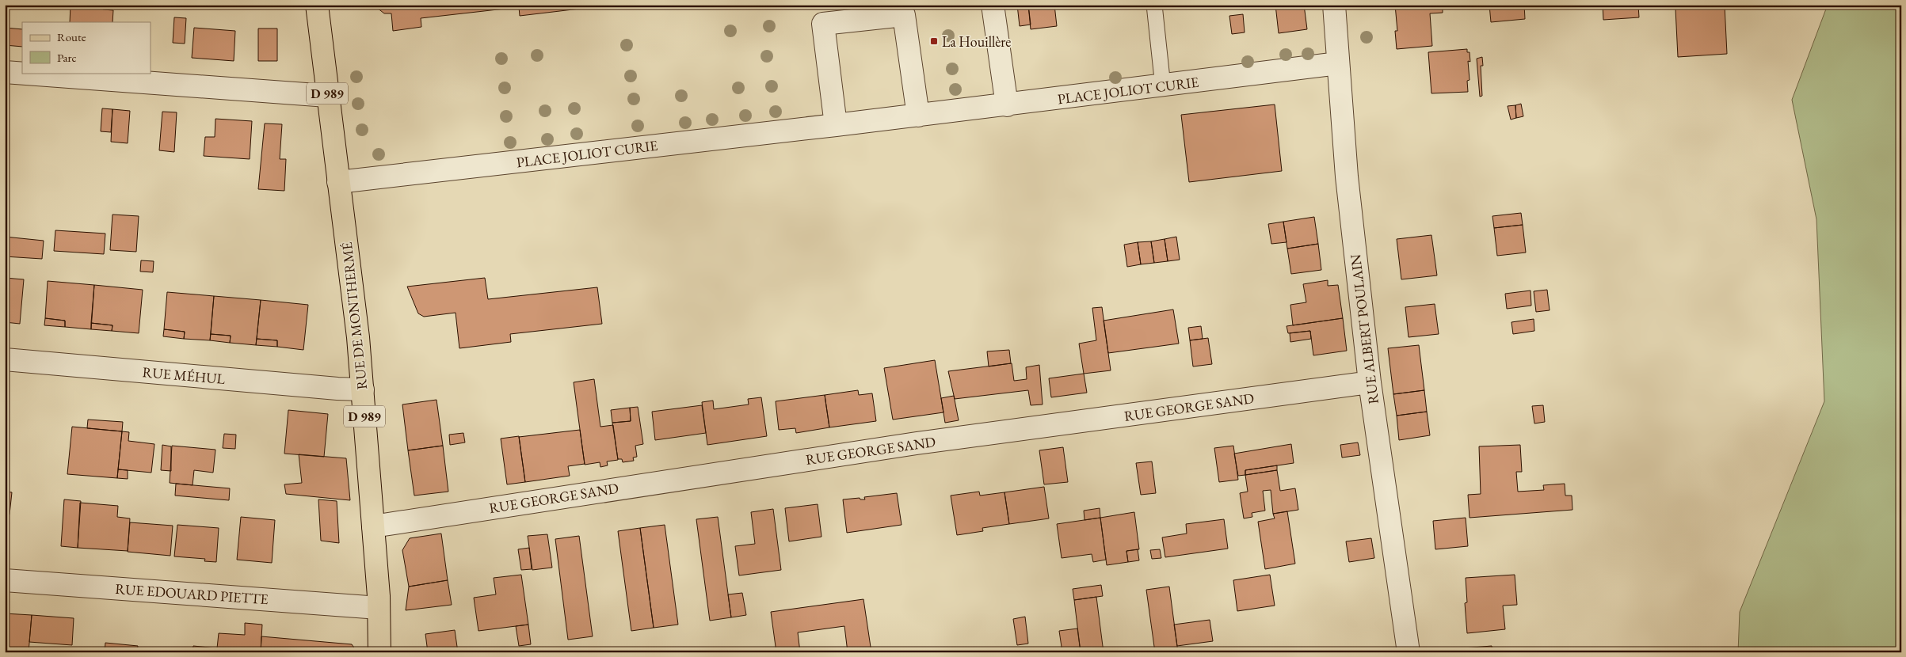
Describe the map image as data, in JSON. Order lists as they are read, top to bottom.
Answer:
{
  "streets": {
    "main road": ["D 989", "RUE DE MONTHERMÉ"],
    "street": [
      "PLACE JOLIOT CURIE",
      "RUE ALBERT POULAIN",
      "RUE MÉHUL",
      "RUE GEORGE SAND",
      "RUE EDOUARD PIETTE"
    ]
  },
  "crossings": [
    ["PLACE JOLIOT CURIE", "RUE DE MONTHERMÉ"],
    ["PLACE JOLIOT CURIE", "RUE ALBERT POULAIN"],
    ["RUE DE MONTHERMÉ", "RUE MÉHUL"],
    ["RUE DE MONTHERMÉ", "RUE GEORGE SAND"],
    ["RUE DE MONTHERMÉ", "RUE EDOUARD PIETTE"],
    ["RUE ALBERT POULAIN", "RUE GEORGE SAND"]
  ],
  "places": {
    "transit": ["La Houillère"]
  },
  "legend": ["Route", "Parc"]
}
